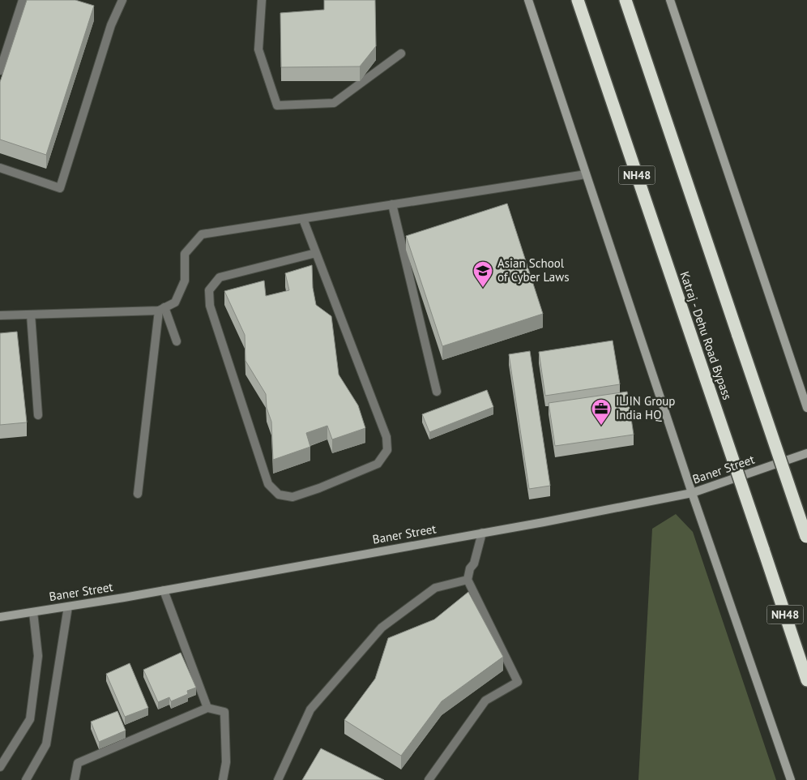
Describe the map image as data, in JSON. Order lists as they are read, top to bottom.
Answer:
{
  "streets": {
    "highway": ["NH48", "Katraj - Dehu Road Bypass"],
    "street": ["Baner Street"]
  },
  "places": {
    "school or university": ["Asian School of Cyber Laws"],
    "office": ["ILJIN Group India HQ"]
  }
}
